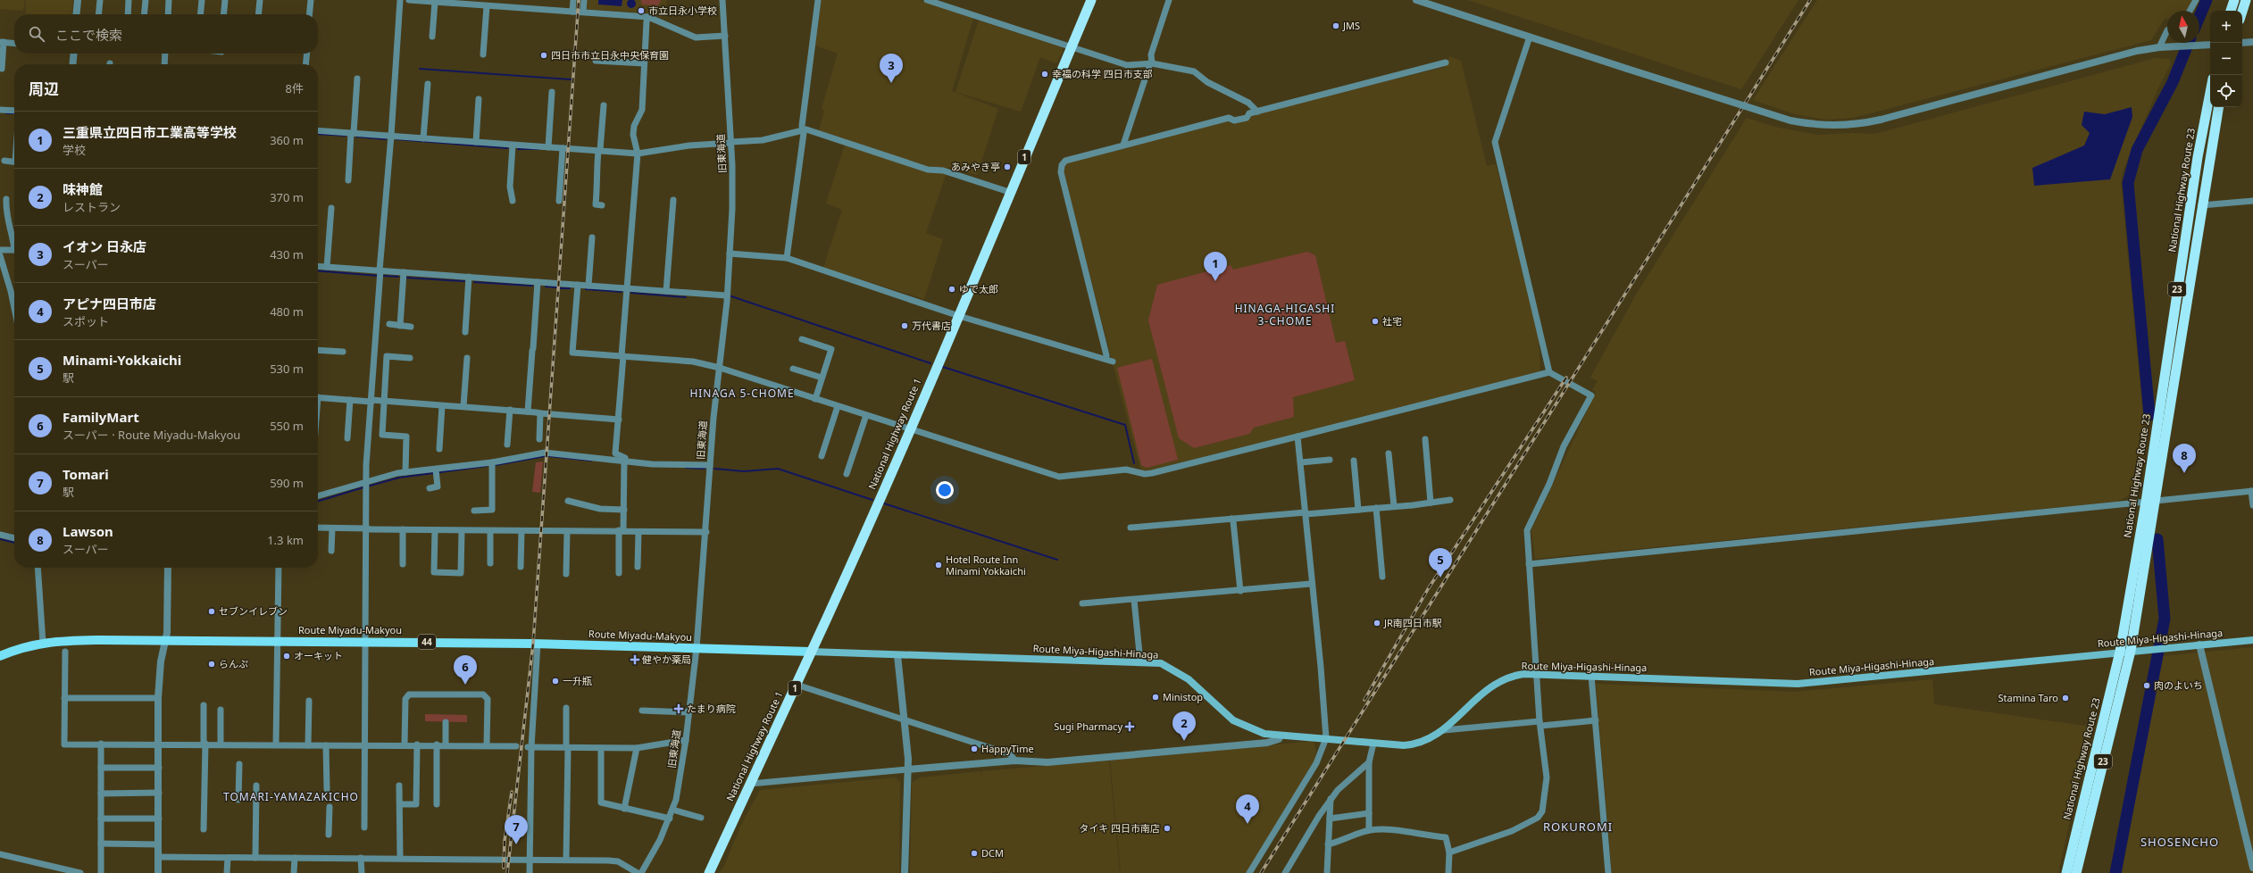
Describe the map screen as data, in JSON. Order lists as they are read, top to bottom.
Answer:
{
  "streets": {
    "highway": [
      "1",
      "National Highway Route 23",
      "23",
      "National Highway Route 1"
    ],
    "main road": ["Route Miyadu-Makyou", "Route Miya-Higashi-Hinaga", "44"],
    "street": ["旧東海道"]
  },
  "crossings": [
    ["旧東海道", "Route Miyadu-Makyou"],
    ["National Highway Route 23", "Route Miya-Higashi-Hinaga"],
    ["National Highway Route 1", "Route Miyadu-Makyou"],
    ["National Highway Route 1", "Route Miya-Higashi-Hinaga"],
    ["Route Miyadu-Makyou", "Route Miya-Higashi-Hinaga"]
  ],
  "districts": [
    "HINAGA-HIGASHI 3-CHOME",
    "HINAGA 5-CHOME",
    "TOMARI-YAMAZAKICHO",
    "ROKUROMI",
    "SHOSENCHO"
  ],
  "places": {
    "other": [
      "市立日永小学校",
      "JMS",
      "四日市市立日永中央保育園",
      "幸福の科学 四日市支部",
      "あみやき亭",
      "ゆで太郎",
      "社宅",
      "万代書店",
      "Hotel Route Inn Minami Yokkaichi",
      "セブンイレブン",
      "JR南四日市駅",
      "オーキット",
      "らんぷ",
      "一升瓶",
      "肉のよいち",
      "Ministop",
      "Stamina Taro",
      "HappyTime",
      "タイキ 四日市南店",
      "DCM"
    ],
    "health": ["健やか薬局", "たまり病院", "Sugi Pharmacy"]
  },
  "north": "top",
  "page": {
    "map_buttons": ["+", "−"],
    "search": "ここで検索",
    "pins": [
      "3",
      "1",
      "8",
      "5",
      "6",
      "2",
      "4",
      "7"
    ],
    "heading": ["周辺", "8件"],
    "list": [
      {
        "mark": "1",
        "name": "三重県立四日市工業高等学校",
        "note": "学校",
        "value": "360 m"
      },
      {
        "mark": "2",
        "name": "味神館",
        "note": "レストラン",
        "value": "370 m"
      },
      {
        "mark": "3",
        "name": "イオン 日永店",
        "note": "スーパー",
        "value": "430 m"
      },
      {
        "mark": "4",
        "name": "アピナ四日市店",
        "note": "スポット",
        "value": "480 m"
      },
      {
        "mark": "5",
        "name": "Minami-Yokkaichi",
        "note": "駅",
        "value": "530 m"
      },
      {
        "mark": "6",
        "name": "FamilyMart",
        "note": "スーパー · Route Miyadu-Makyou",
        "value": "550 m"
      },
      {
        "mark": "7",
        "name": "Tomari",
        "note": "駅",
        "value": "590 m"
      },
      {
        "mark": "8",
        "name": "Lawson",
        "note": "スーパー",
        "value": "1.3 km"
      }
    ]
  }
}
